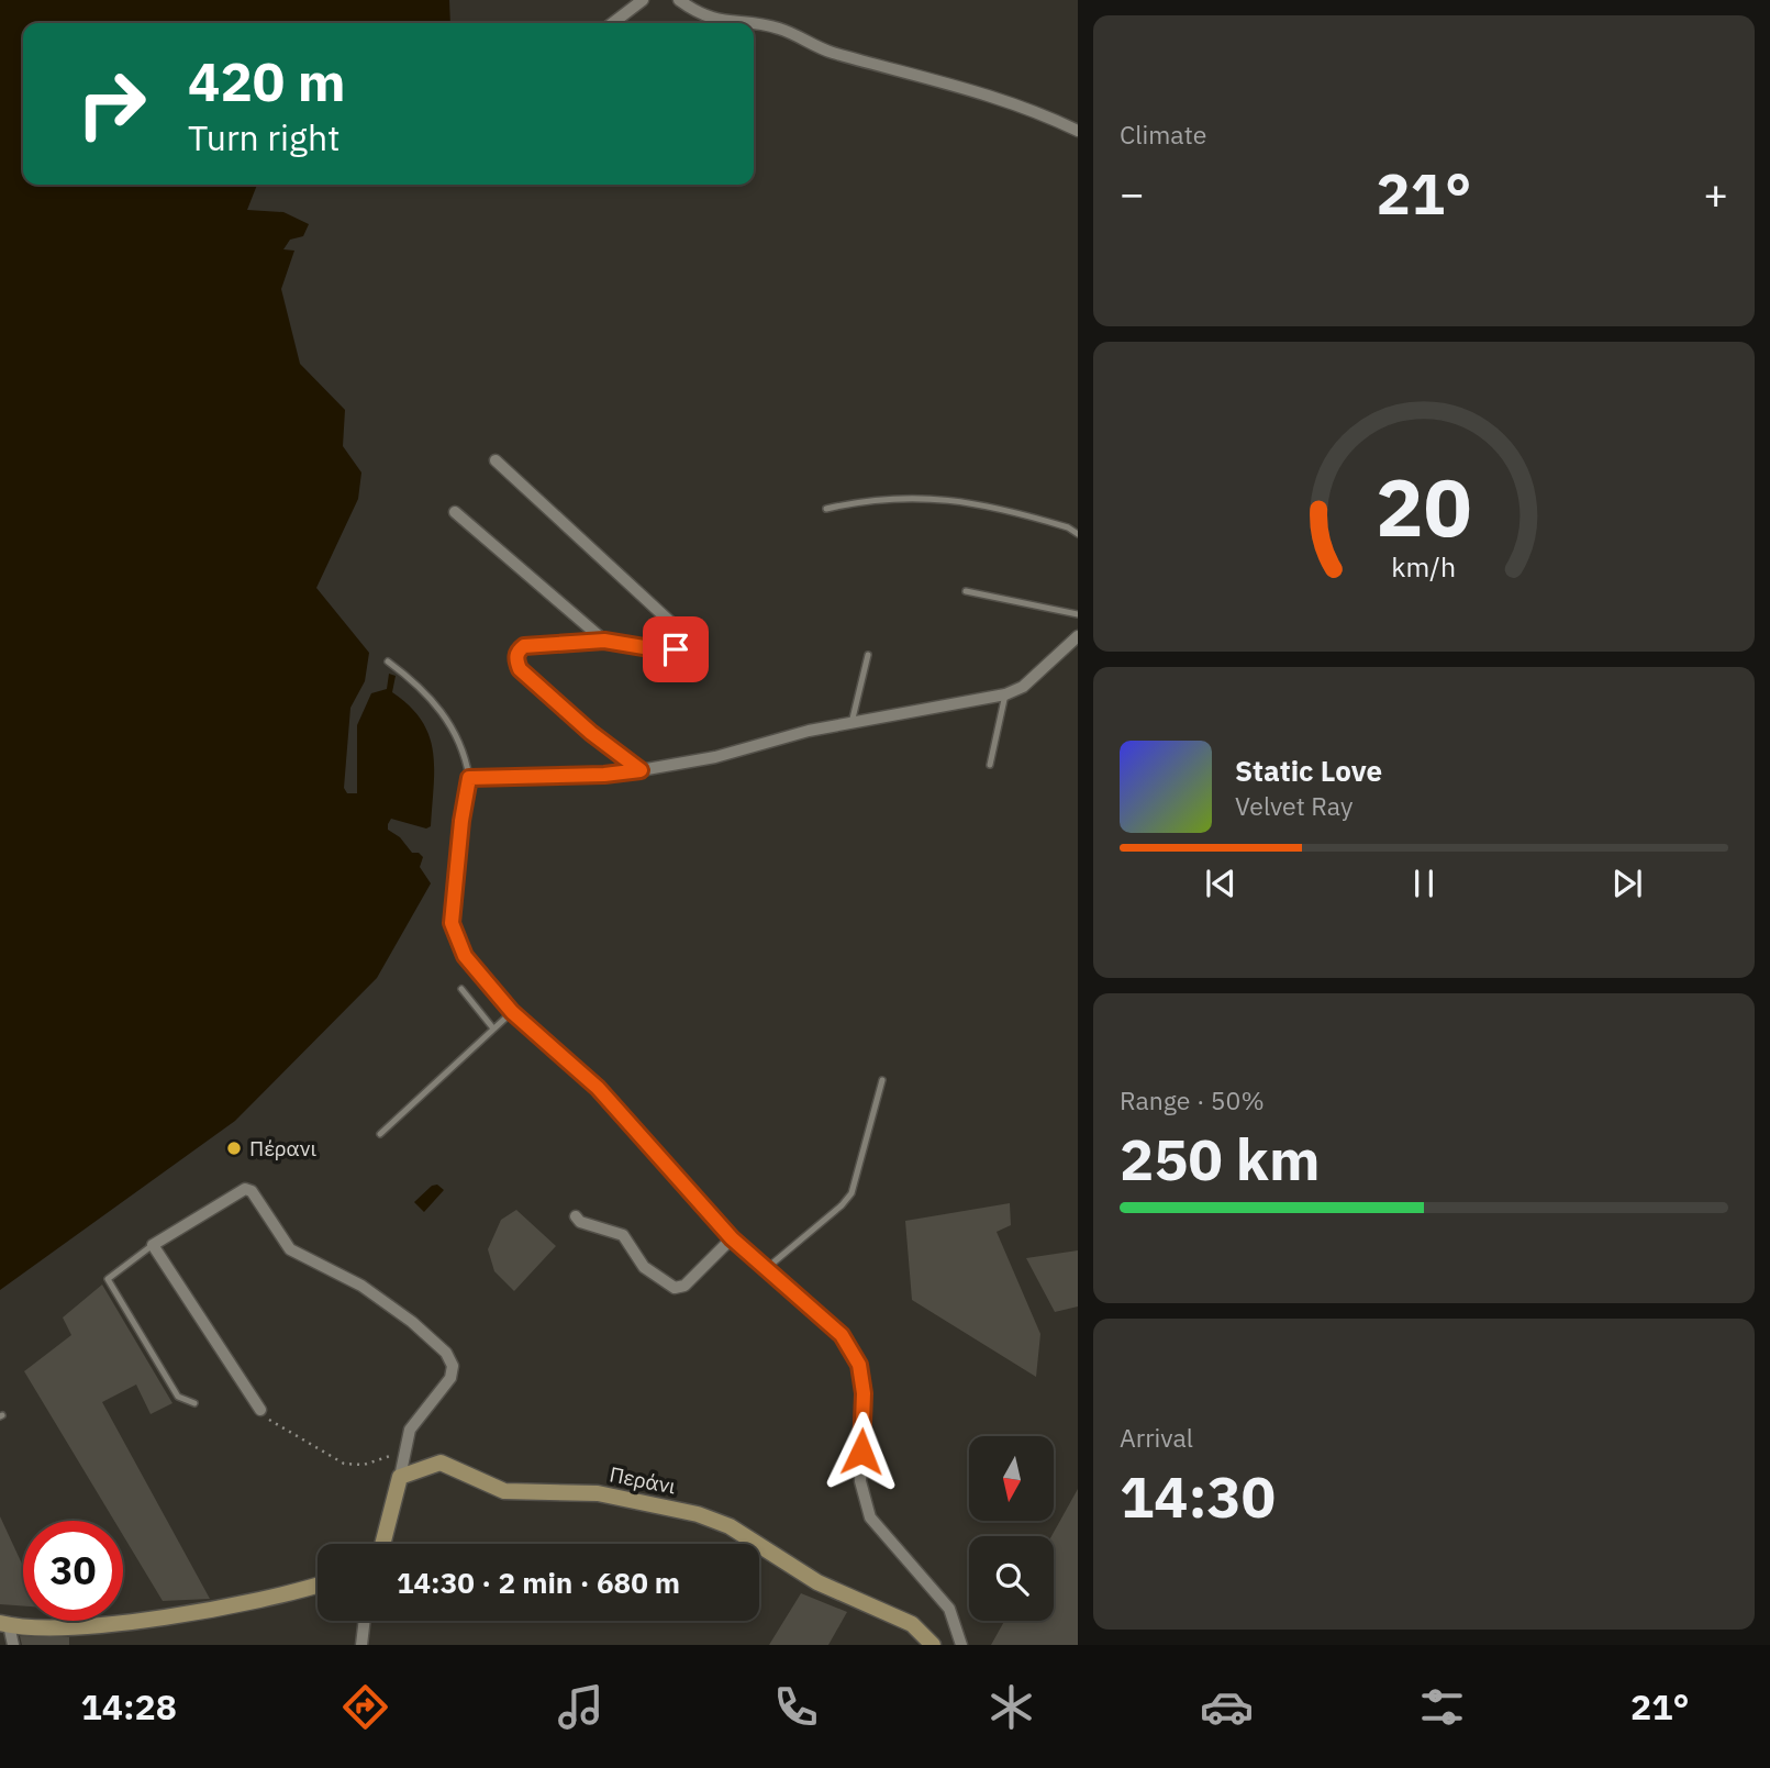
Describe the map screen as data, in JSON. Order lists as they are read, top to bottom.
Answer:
{
  "streets": {
    "street": ["Περάνι"]
  },
  "places": ["Πέρανι"],
  "north": "bottom",
  "page": {
    "tile": [
      "Climate",
      ["Range · 50%", "250 km"],
      ["Arrival", "14:30"]
    ],
    "turn": ["420 m", "Turn right"],
    "heat": ["−", "21°", "+"],
    "song": ["Static Love", "Velvet Ray"],
    "limit": "30",
    "trip": "14:30 · 2 min · 680 m",
    "tabs": ["14:28", "21°"],
    "gauge": ["20", "km/h"]
  }
}
